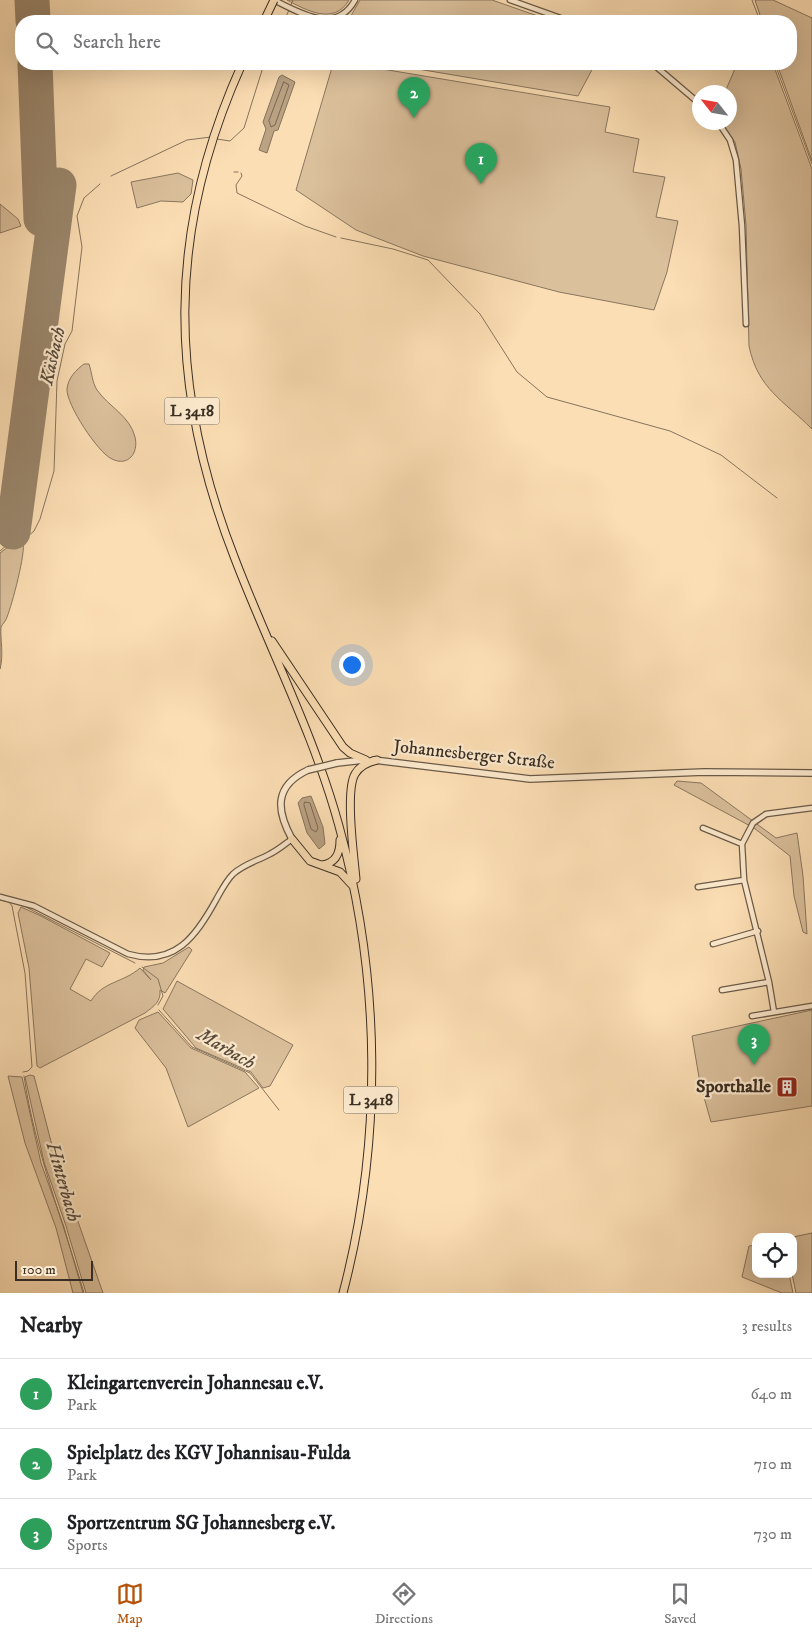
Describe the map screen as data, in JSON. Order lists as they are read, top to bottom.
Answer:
{
  "streets": {
    "main road": ["L 3418"],
    "street": ["Johannesberger Straße"]
  },
  "water": ["Käsbach", "Marbach", "Hinterbach"],
  "places": {
    "building": ["Sporthalle"]
  },
  "scale_bar": "100 m",
  "north": "top left",
  "page": {
    "search": "Search here",
    "pins": ["2", "1", "3"],
    "scale": "100 m",
    "heading": ["Nearby", "3 results"],
    "list": [
      {
        "mark": "1",
        "name": "Kleingartenverein Johannesau e.V.",
        "note": "Park",
        "value": "640 m"
      },
      {
        "mark": "2",
        "name": "Spielplatz des KGV Johannisau-Fulda",
        "note": "Park",
        "value": "710 m"
      },
      {
        "mark": "3",
        "name": "Sportzentrum SG Johannesberg e.V.",
        "note": "Sports",
        "value": "730 m"
      }
    ],
    "nav": ["Map", "Directions", "Saved"]
  }
}
